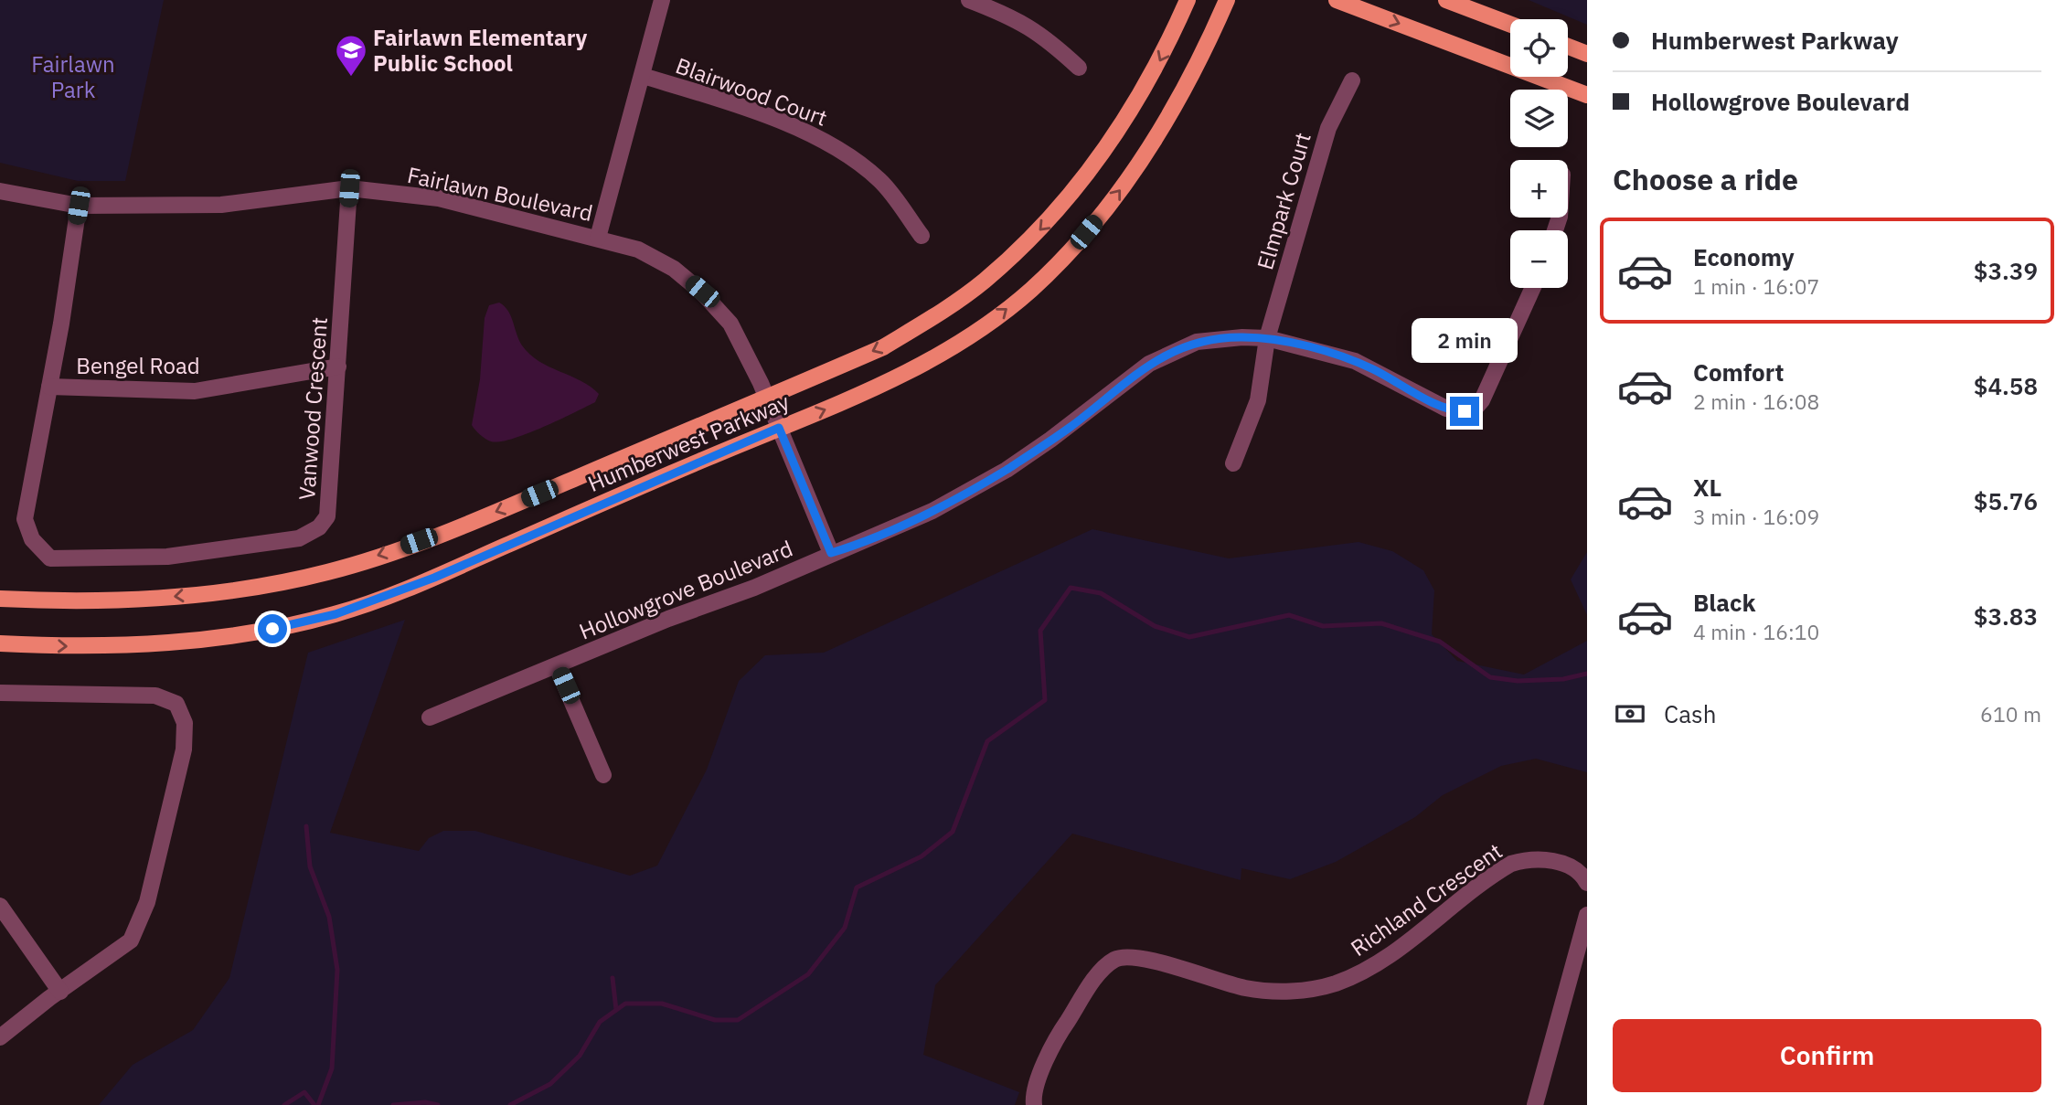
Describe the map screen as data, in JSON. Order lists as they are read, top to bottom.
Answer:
{
  "streets": {
    "main road": ["Humberwest Parkway"],
    "street": [
      "Blairwood Court",
      "Fairlawn Boulevard",
      "Elmpark Court",
      "Bengel Road",
      "Vanwood Crescent",
      "Hollowgrove Boulevard",
      "Richland Crescent"
    ]
  },
  "crossings": [
    ["Fairlawn Boulevard", "Vanwood Crescent"],
    ["Fairlawn Boulevard", "Humberwest Parkway"],
    ["Fairlawn Boulevard", "Hollowgrove Boulevard"],
    ["Elmpark Court", "Hollowgrove Boulevard"],
    ["Bengel Road", "Vanwood Crescent"]
  ],
  "parks": ["Fairlawn Park"],
  "places": {
    "school or university": ["Fairlawn Elementary Public School"]
  },
  "page": {
    "banner": ["Humberwest Parkway", "Hollowgrove Boulevard"],
    "map_buttons": ["+", "−"],
    "heading": "Choose a ride",
    "list": [
      {
        "name": "Economy",
        "note": "1 min · 16:07",
        "value": "$3.39"
      },
      {
        "name": "Comfort",
        "note": "2 min · 16:08",
        "value": "$4.58"
      },
      {
        "name": "XL",
        "note": "3 min · 16:09",
        "value": "$5.76"
      },
      {
        "name": "Black",
        "note": "4 min · 16:10",
        "value": "$3.83"
      }
    ],
    "bubble": "2 min",
    "pay": ["Cash", "610 m"],
    "buttons": "Confirm"
  }
}
